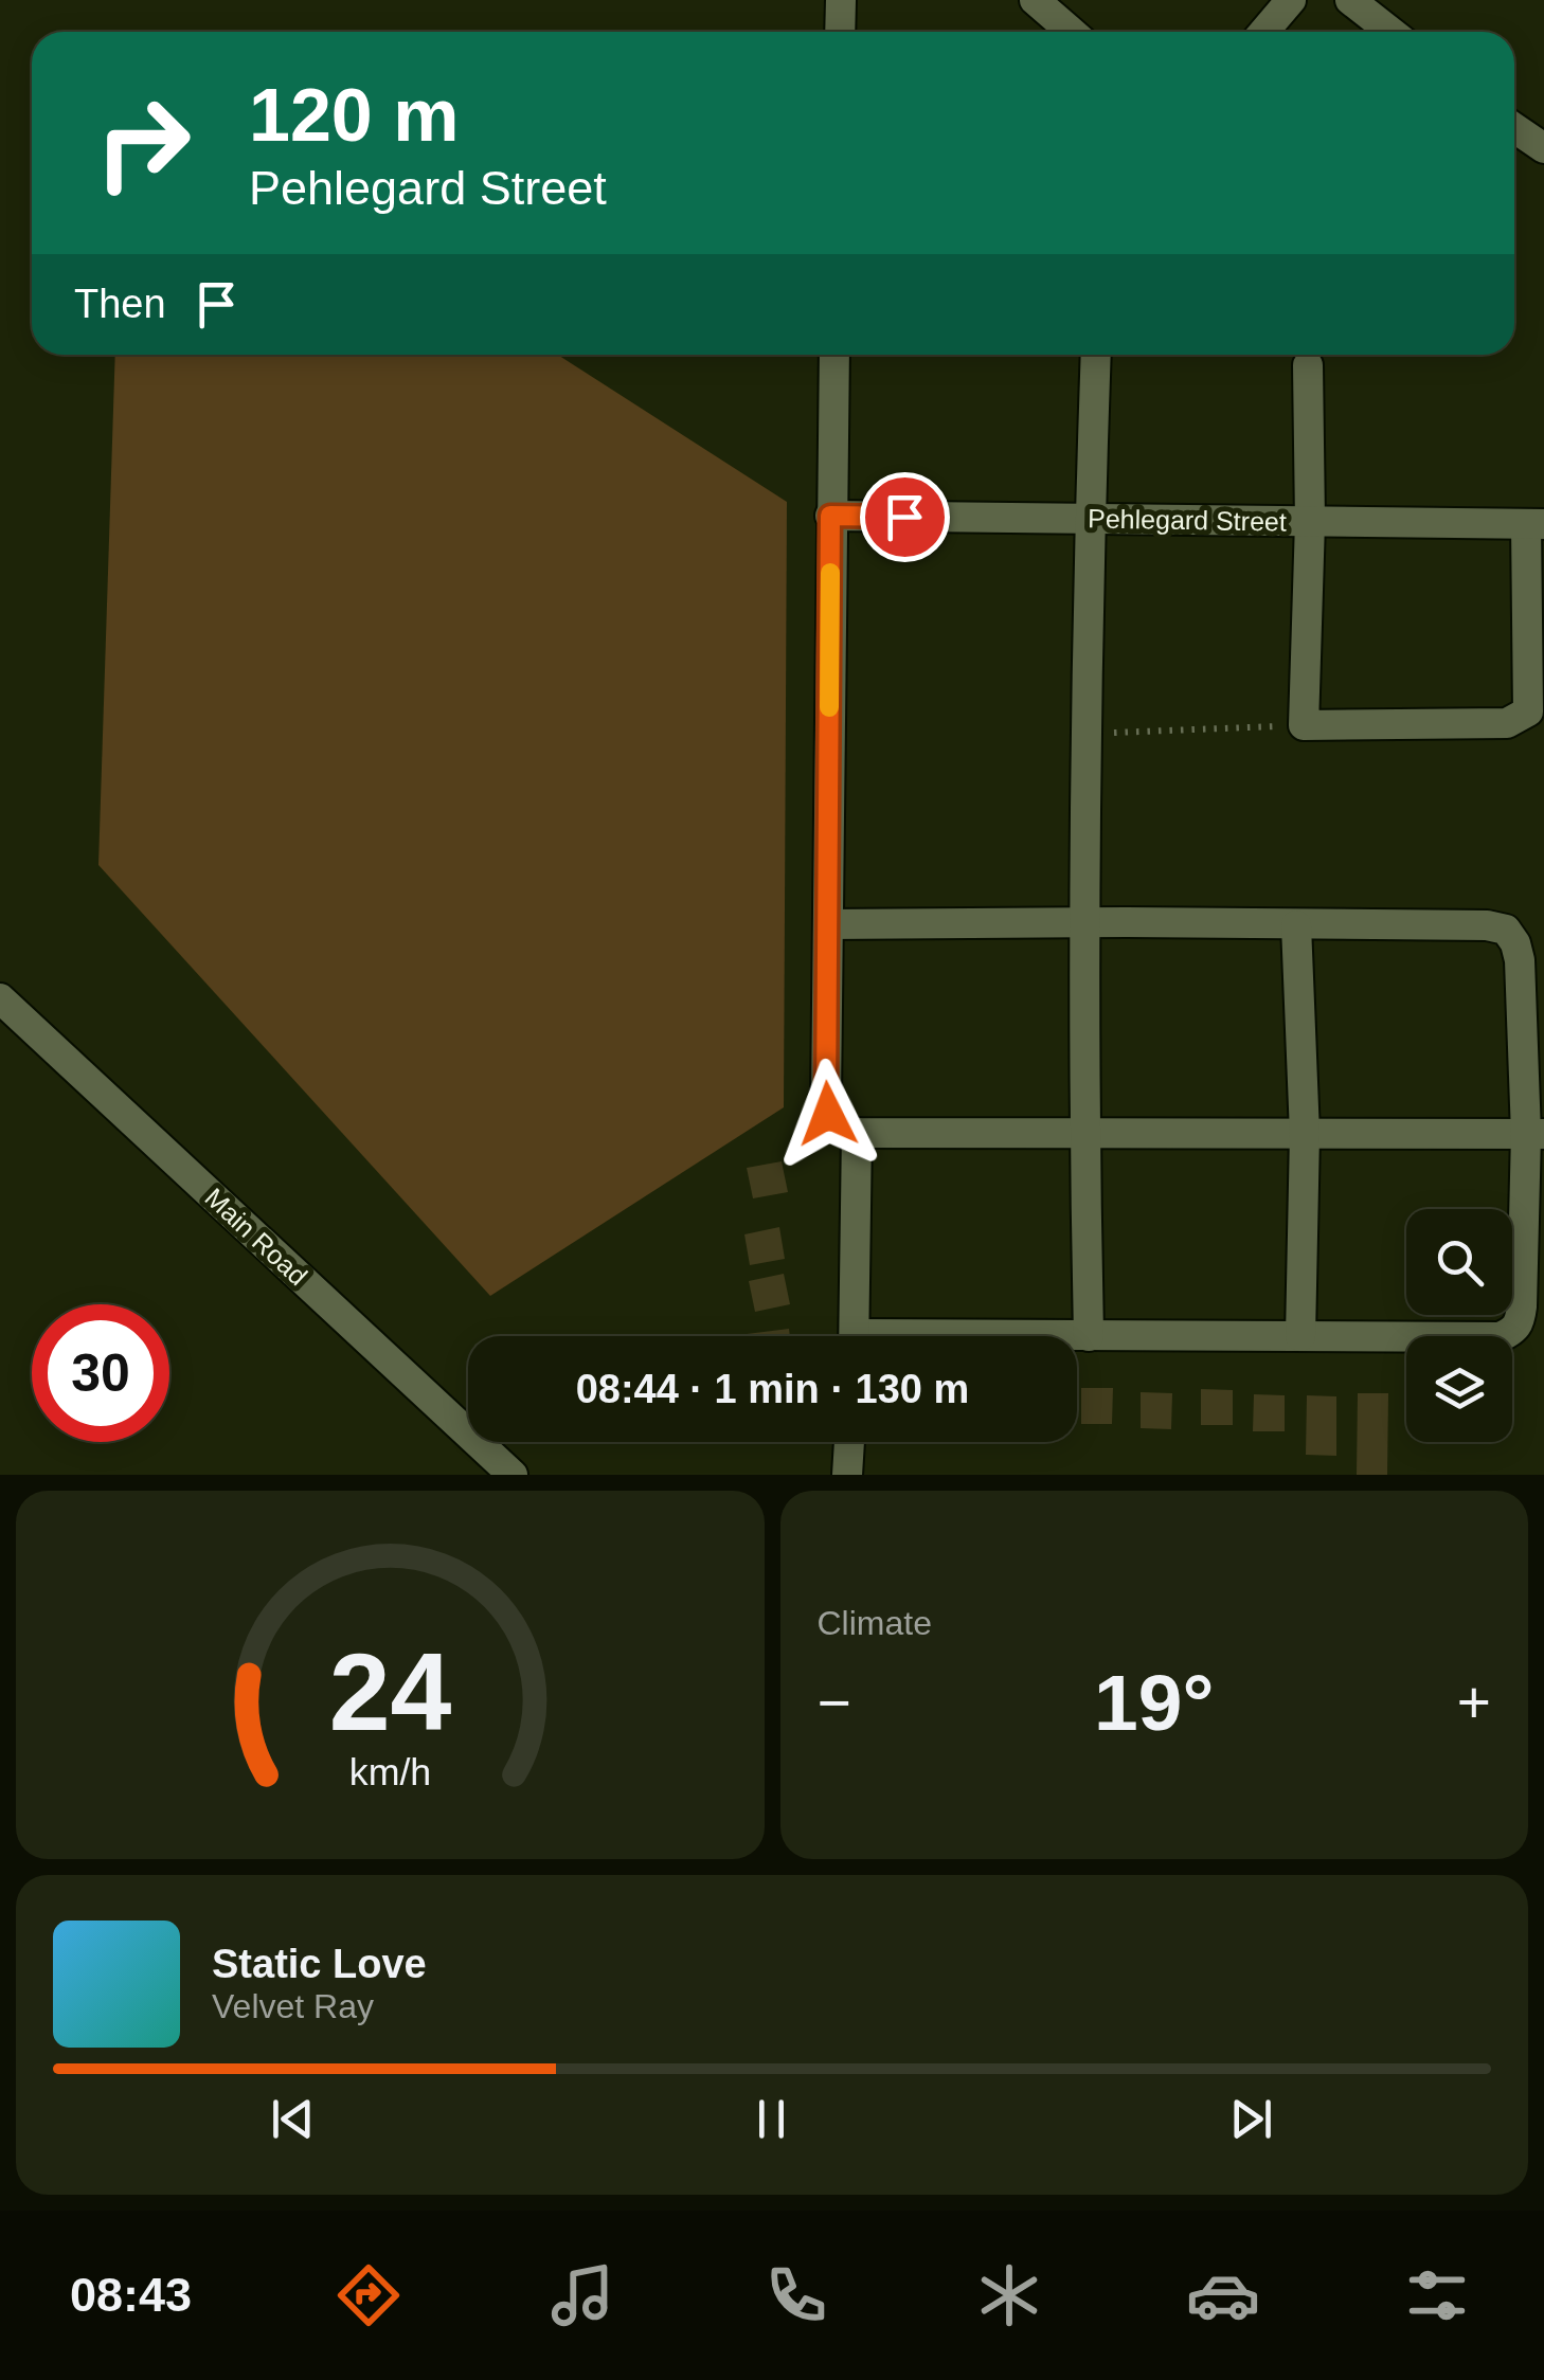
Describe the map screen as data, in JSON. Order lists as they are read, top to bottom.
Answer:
{
  "streets": {
    "street": ["Pehlegard Street", "Main Road"]
  },
  "page": {
    "turn": ["120 m", "Pehlegard Street"],
    "then": "Then",
    "limit": "30",
    "trip": "08:44 · 1 min · 130 m",
    "tile": "Climate",
    "heat": ["−", "19°", "+"],
    "song": ["Static Love", "Velvet Ray"],
    "tabs": "08:43",
    "gauge": ["24", "km/h"]
  }
}
